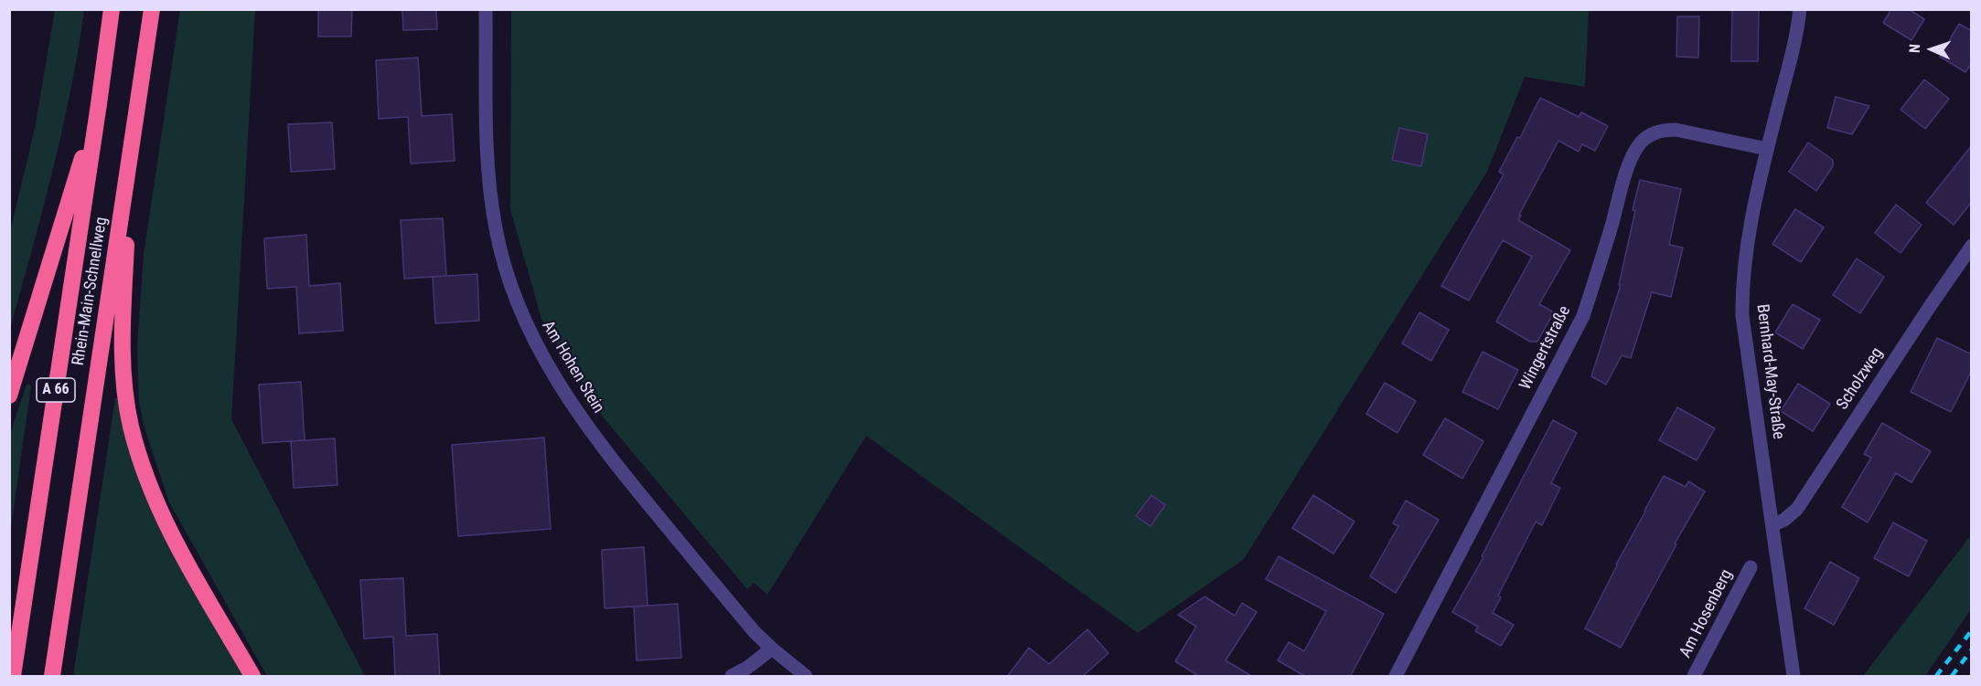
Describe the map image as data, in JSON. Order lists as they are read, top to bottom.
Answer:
{
  "streets": {
    "highway": ["Rhein-Main-Schnellweg", "A 66"],
    "street": [
      "Wingertstraße",
      "Am Hohen Stein",
      "Bernhard-May-Straße",
      "Scholzweg",
      "Am Hosenberg"
    ]
  },
  "crossings": [
    ["Wingertstraße", "Bernhard-May-Straße"],
    ["Bernhard-May-Straße", "Scholzweg"]
  ],
  "north": "left"
}
